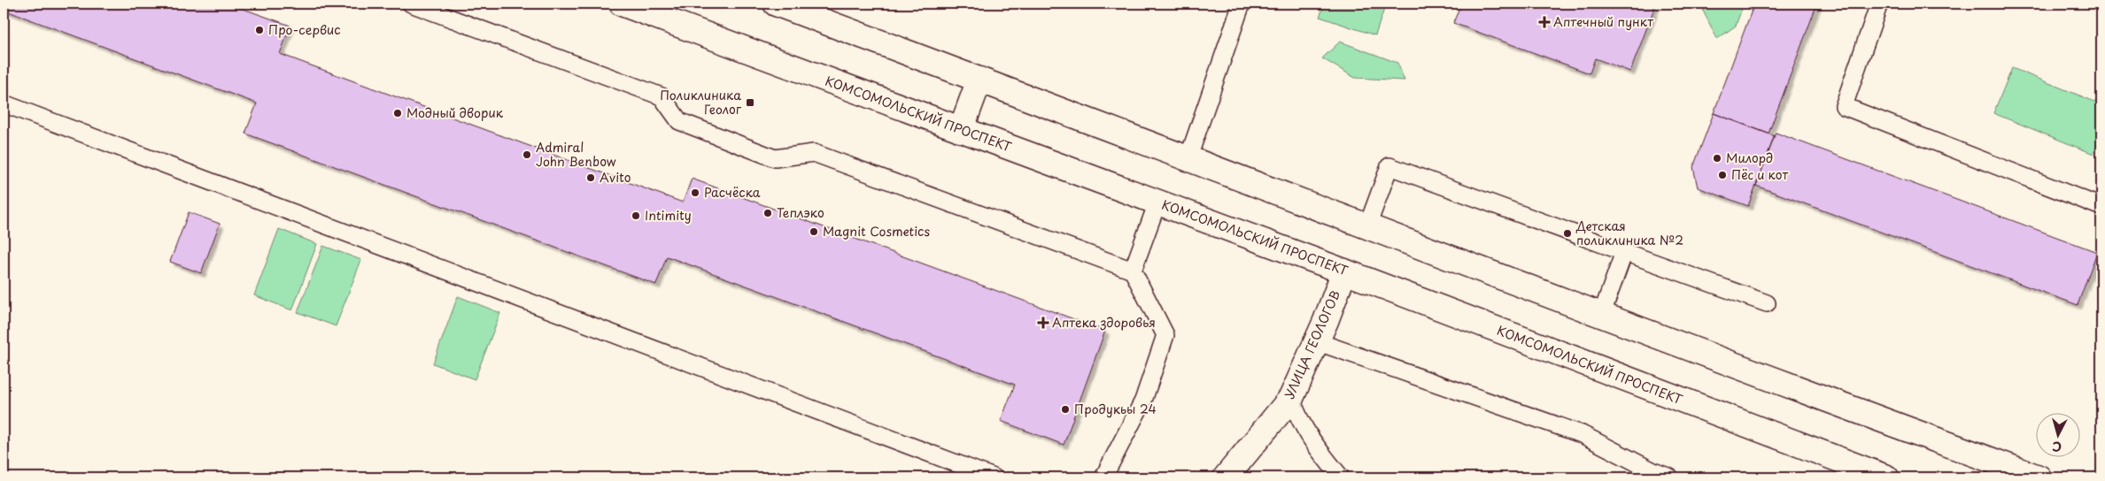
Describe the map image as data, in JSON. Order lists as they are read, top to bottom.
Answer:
{
  "streets": {
    "main road": ["КОМСОМОЛЬСКИЙ ПРОСПЕКТ", "УЛИЦА ГЕОЛОГОВ"]
  },
  "crossings": [
    ["КОМСОМОЛЬСКИЙ ПРОСПЕКТ", "УЛИЦА ГЕОЛОГОВ"]
  ],
  "places": {
    "health": ["Аптечный пункт", "Аптека здоровья"],
    "other": [
      "Про-сервис",
      "Модный дворик",
      "Admiral John Benbow",
      "Милорд",
      "Пёс и кот",
      "Avito",
      "Расчёска",
      "Теплэко",
      "Intimity",
      "Magnit Cosmetics",
      "Детская поликлиника №2",
      "Продукьы 24"
    ],
    "transit": ["Поликлиника Геолог"]
  },
  "north": "bottom"
}
